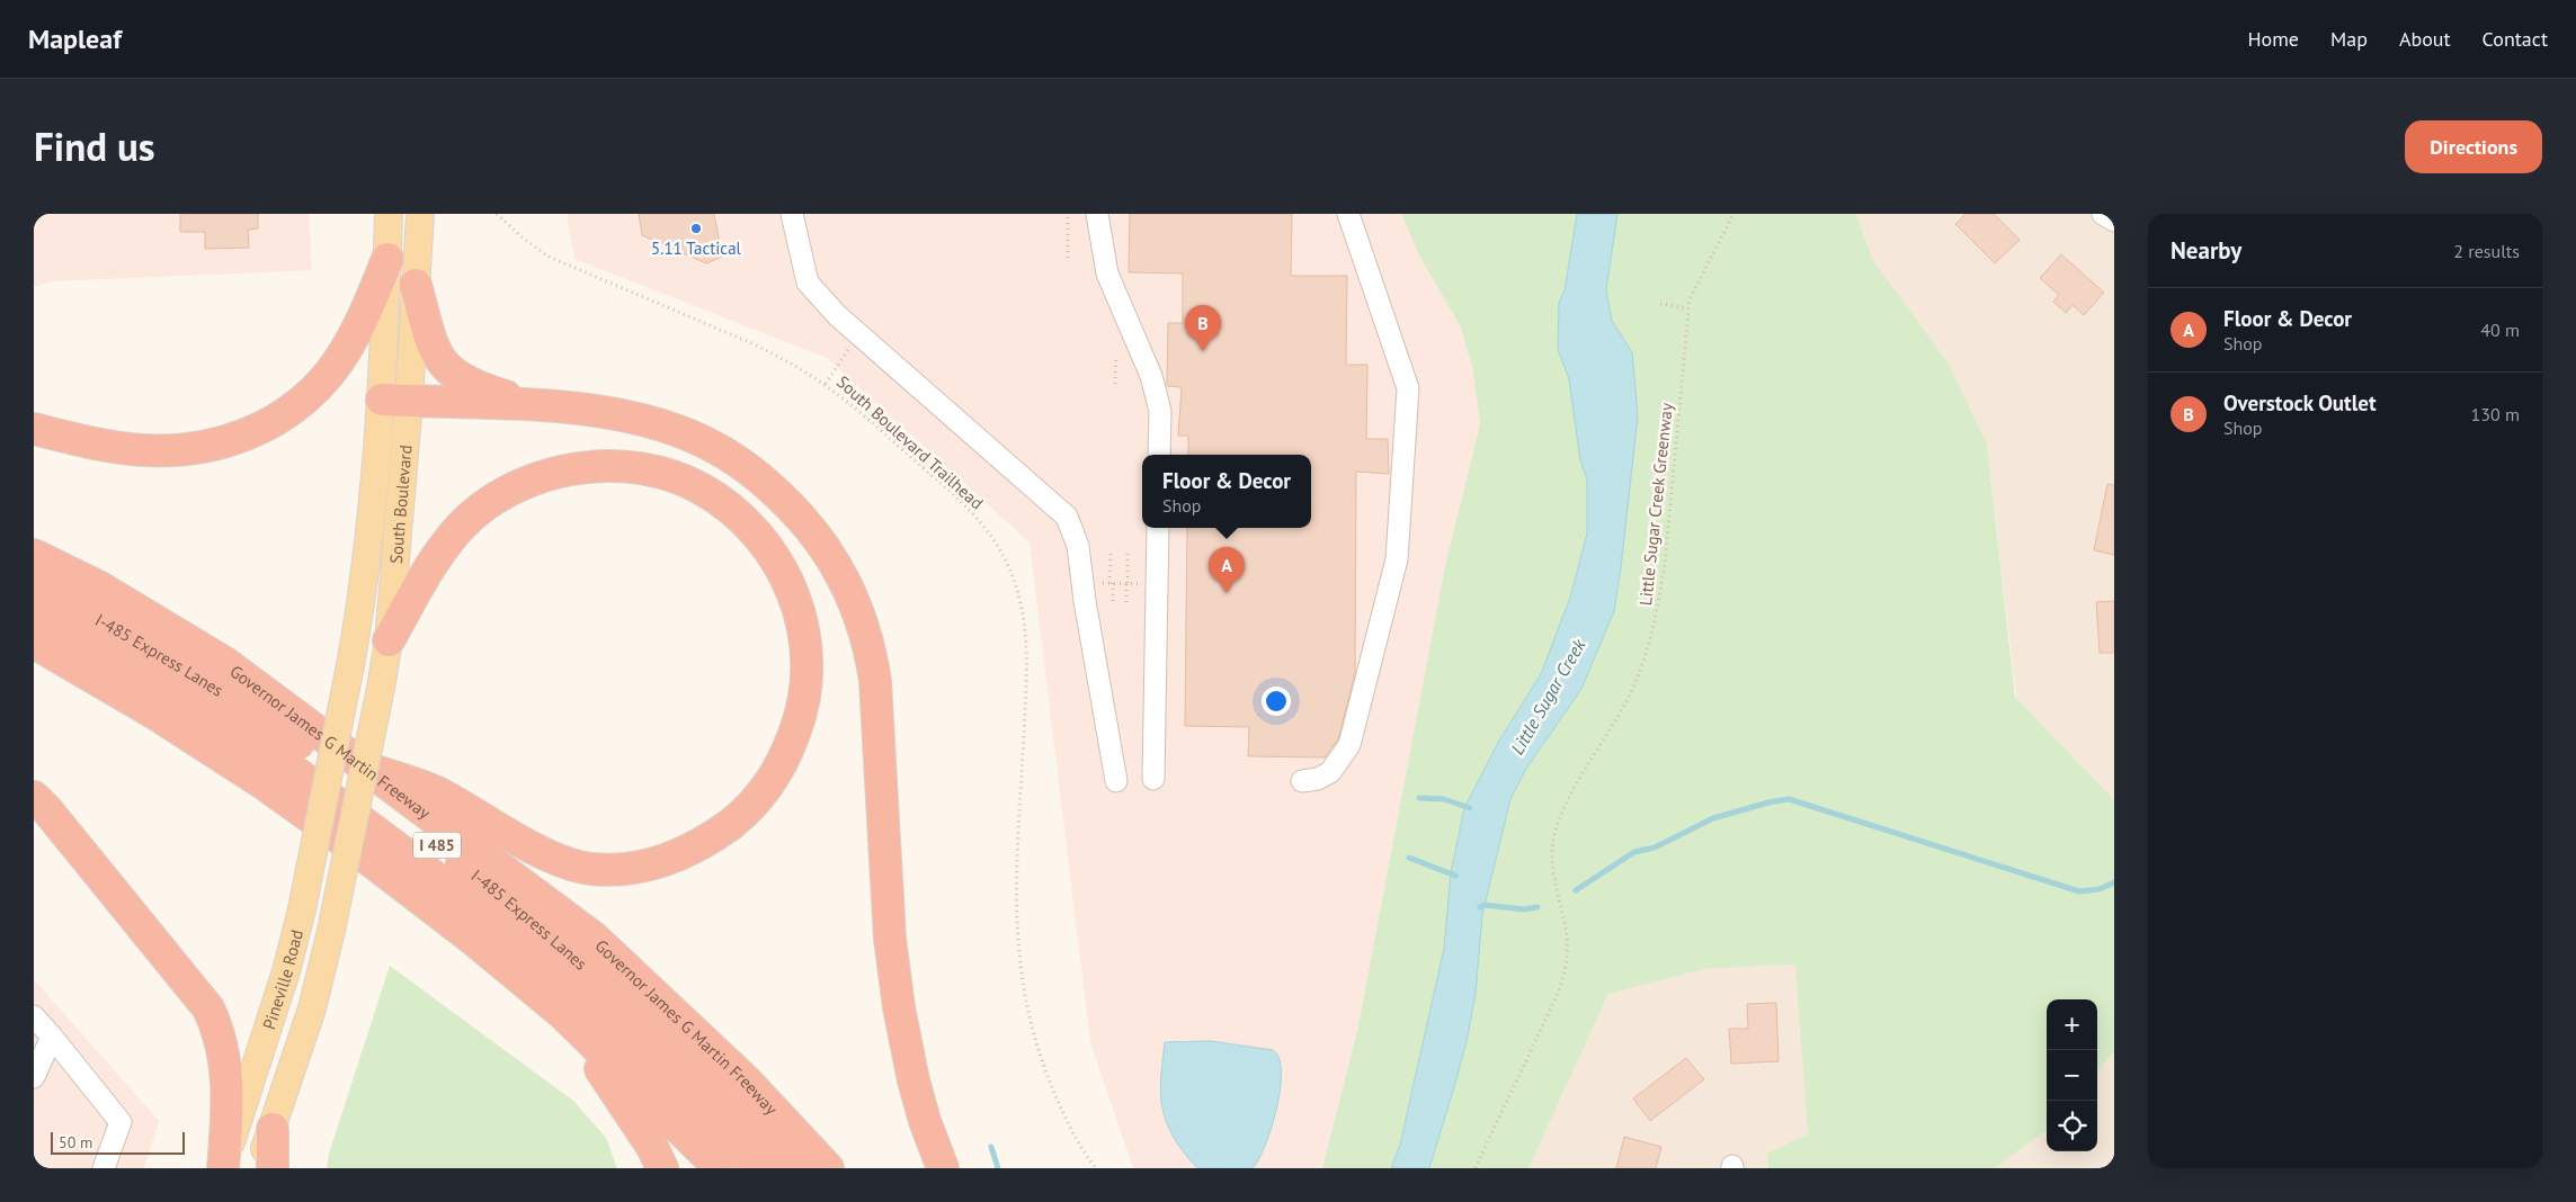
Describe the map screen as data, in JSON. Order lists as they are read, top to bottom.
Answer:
{
  "streets": {
    "highway": ["I-485 Express Lanes", "Governor James G Martin Freeway", "I 485"],
    "main road": ["South Boulevard", "Pineville Road"],
    "path": ["South Boulevard Trailhead", "Little Sugar Creek Greenway"]
  },
  "crossings": [
    ["South Boulevard", "Governor James G Martin Freeway"],
    ["South Boulevard", "Pineville Road"],
    ["Governor James G Martin Freeway", "Pineville Road"]
  ],
  "water": ["Little Sugar Creek"],
  "places": ["5.11 Tactical"],
  "scale_bar": "50 m",
  "page": {
    "header": "Mapleaf",
    "nav": [
      "Home",
      "Map",
      "About",
      "Contact"
    ],
    "title": "Find us",
    "buttons": "Directions",
    "heading": ["Nearby", "2 results"],
    "list": [
      {
        "mark": "A",
        "name": "Floor & Decor",
        "note": "Shop",
        "value": "40 m"
      },
      {
        "mark": "B",
        "name": "Overstock Outlet",
        "note": "Shop",
        "value": "130 m"
      }
    ],
    "pins": ["B", "A"],
    "popup": ["Floor & Decor", "Shop"],
    "map_buttons": ["+", "−"],
    "scale": "50 m"
  }
}
